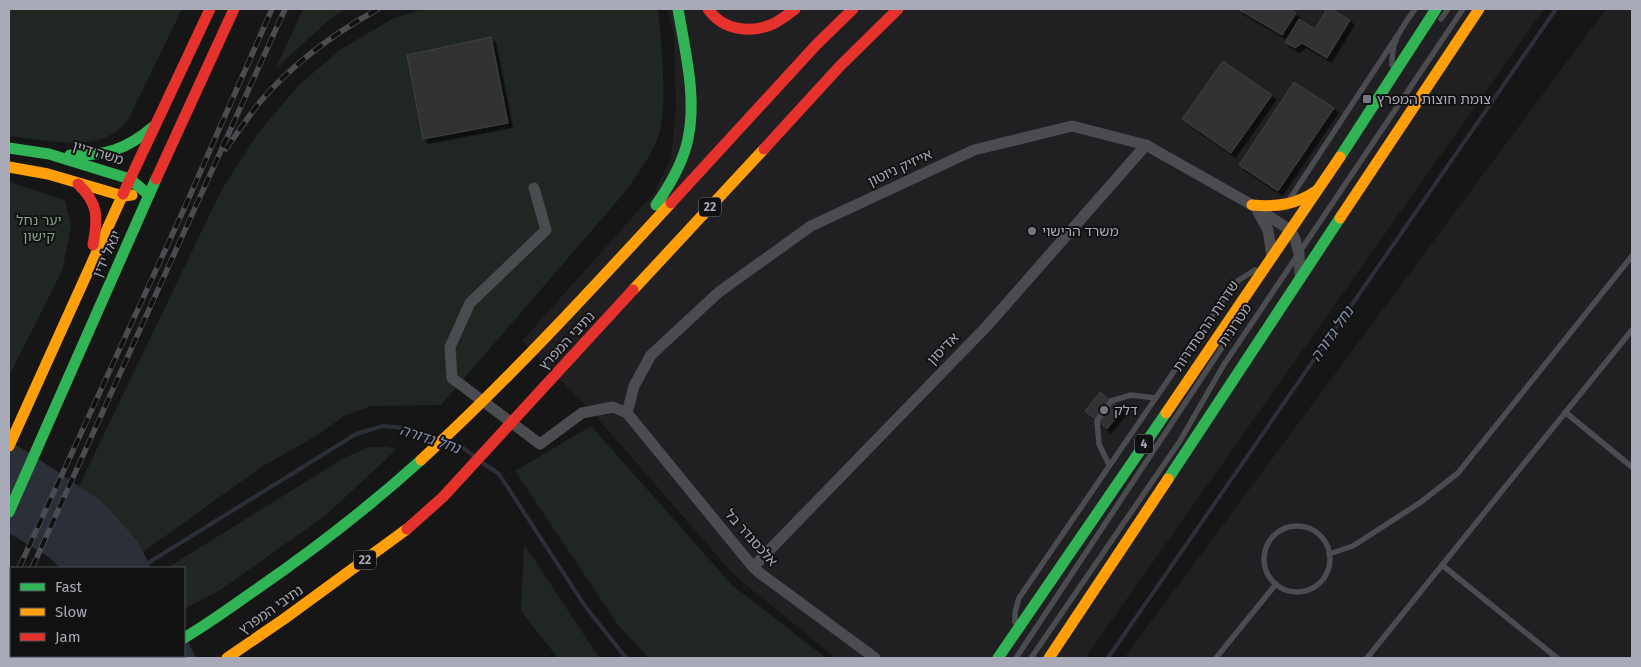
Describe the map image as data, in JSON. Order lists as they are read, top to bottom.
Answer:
{
  "streets": {
    "main road": [
      "משה דיין",
      "22",
      "יגאל ידין",
      "שדרות ההסתדרות",
      "נתיבי המפרץ",
      "4"
    ],
    "street": ["אייזיק ניוטון", "אדיסון", "אלכסנדר בל"],
    "lane": ["מטרונית"]
  },
  "crossings": [
    ["משה דיין", "יגאל ידין"],
    ["אייזיק ניוטון", "מטרונית"],
    ["אייזיק ניוטון", "שדרות ההסתדרות"],
    ["אייזיק ניוטון", "אדיסון"],
    ["אייזיק ניוטון", "אלכסנדר בל"],
    ["מטרונית", "שדרות ההסתדרות"],
    ["אדיסון", "אלכסנדר בל"]
  ],
  "water": ["נחל גדורה"],
  "parks": ["יער נחל קישון"],
  "places": {
    "transit": ["צומת חוצות המפרץ"],
    "other": ["משרד הרישוי", "דלק"]
  },
  "legend": ["Fast", "Slow", "Jam"]
}
